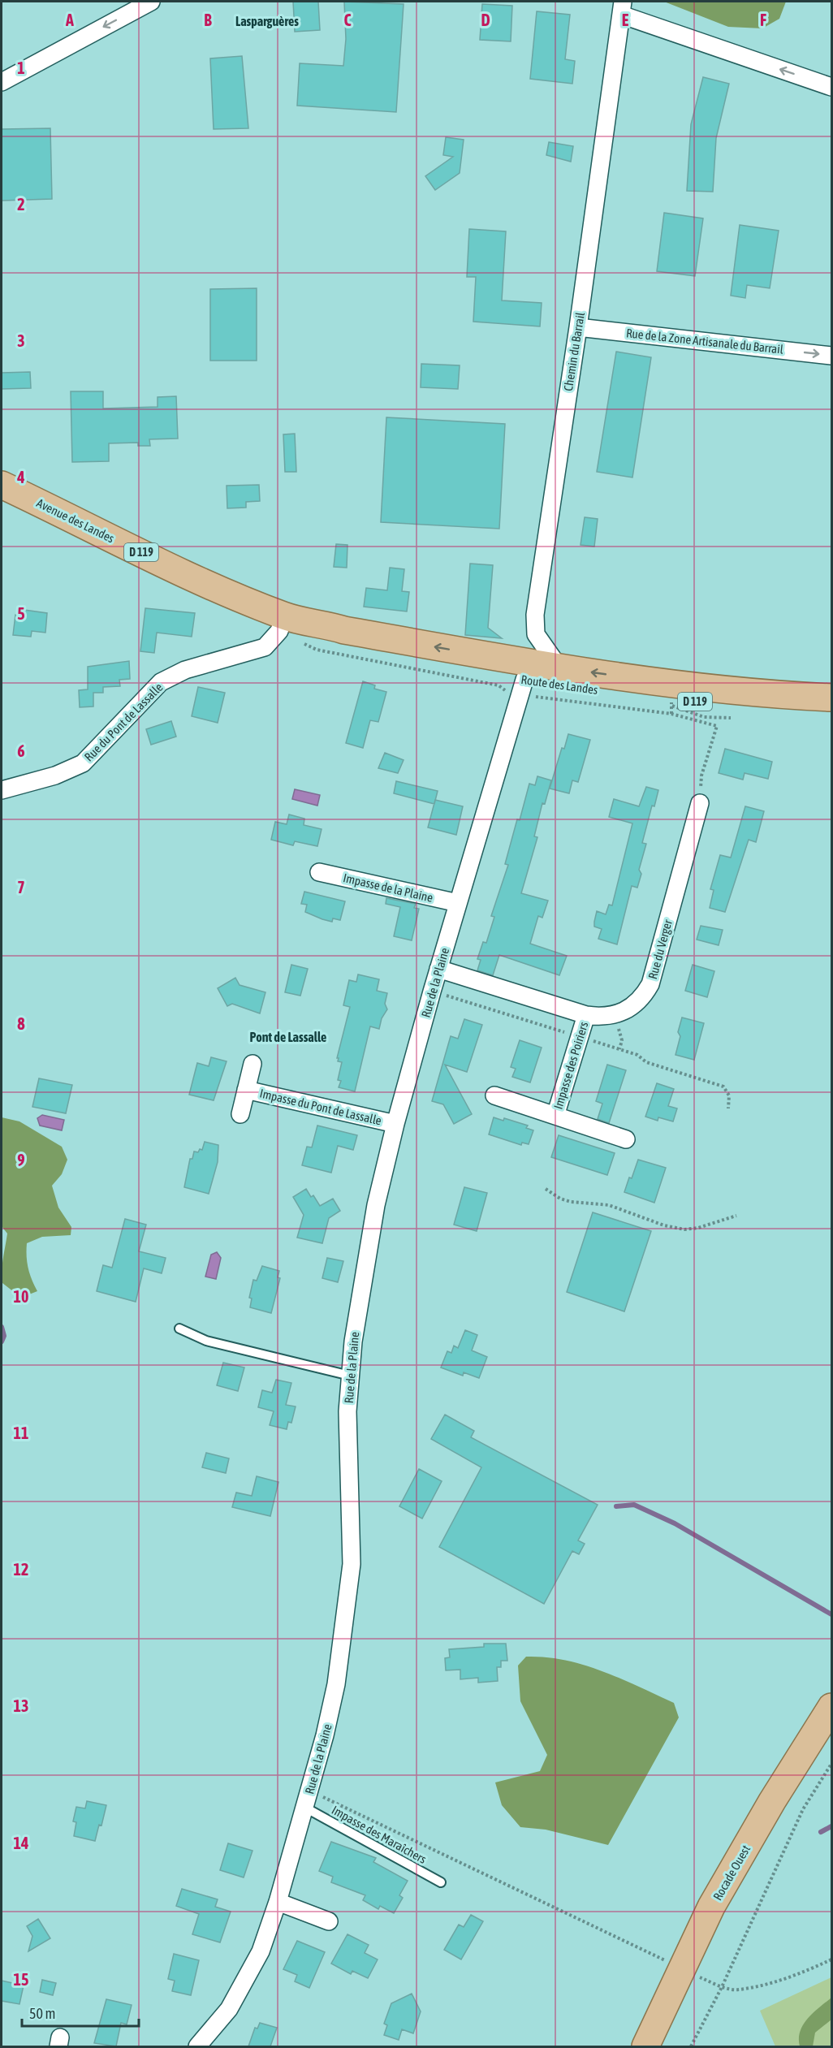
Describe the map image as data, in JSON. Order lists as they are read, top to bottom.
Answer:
{
  "streets": {
    "main road": [
      "Avenue des Landes",
      "D 119",
      "Route des Landes",
      "Rocade Ouest"
    ],
    "street": [
      "Rue de la Zone Artisanale du Barrail",
      "Chemin du Barrail",
      "Rue du Pont de Lassalle",
      "Impasse de la Plaine",
      "Rue du Verger",
      "Rue de la Plaine",
      "Impasse des Poiriers",
      "Impasse du Pont de Lassalle"
    ],
    "lane": ["Impasse des Maraîchers"]
  },
  "crossings": [
    ["Rue de la Zone Artisanale du Barrail", "Chemin du Barrail"],
    ["Chemin du Barrail", "Route des Landes"],
    ["Avenue des Landes", "Route des Landes"],
    ["Avenue des Landes", "Rue du Pont de Lassalle"],
    ["Route des Landes", "Rue du Pont de Lassalle"],
    ["Route des Landes", "Rue de la Plaine"],
    ["Impasse de la Plaine", "Rue de la Plaine"],
    ["Rue du Verger", "Rue de la Plaine"],
    ["Rue du Verger", "Impasse des Poiriers"],
    ["Rue de la Plaine", "Impasse du Pont de Lassalle"],
    ["Rue de la Plaine", "Impasse des Maraîchers"]
  ],
  "one_way": ["Rue de la Zone Artisanale du Barrail"],
  "districts": ["Lasparguères", "Pont de Lassalle"],
  "scale_bar": "50 m",
  "grid": {
    "columns": [
      "A",
      "B",
      "C",
      "D",
      "E",
      "F"
    ],
    "rows": [
      "1",
      "2",
      "3",
      "4",
      "5",
      "6",
      "7",
      "8",
      "9",
      "10",
      "11",
      "12",
      "13",
      "14",
      "15"
    ]
  }
}
